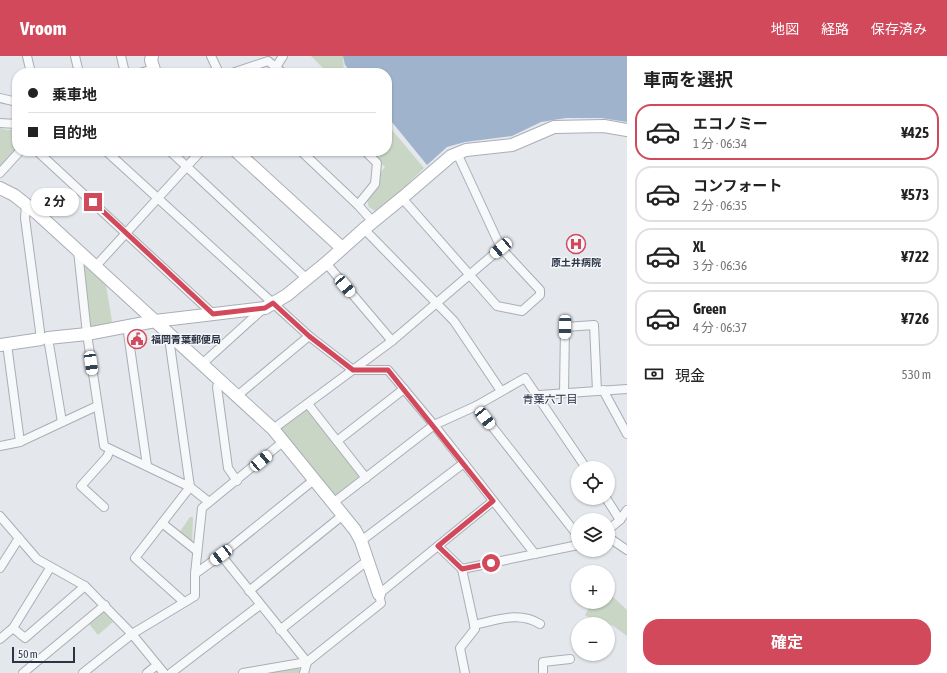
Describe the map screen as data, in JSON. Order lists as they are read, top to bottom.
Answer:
{
  "districts": ["青葉六丁目"],
  "places": {
    "hospital": ["原土井病院"],
    "public building": ["福岡青葉郵便局"]
  },
  "scale_bar": "50 m",
  "page": {
    "header": "Vroom",
    "nav": ["地図", "経路", "保存済み"],
    "heading": "車両を選択",
    "banner": ["乗車地", "目的地"],
    "list": [
      {
        "name": "エコノミー",
        "note": "1 分 · 06:34",
        "value": "¥425"
      },
      {
        "name": "コンフォート",
        "note": "2 分 · 06:35",
        "value": "¥573"
      },
      {
        "name": "XL",
        "note": "3 分 · 06:36",
        "value": "¥722"
      },
      {
        "name": "Green",
        "note": "4 分 · 06:37",
        "value": "¥726"
      }
    ],
    "bubble": "2 分",
    "pay": ["現金", "530 m"],
    "map_buttons": ["+", "−"],
    "buttons": "確定",
    "scale": "50 m"
  }
}
